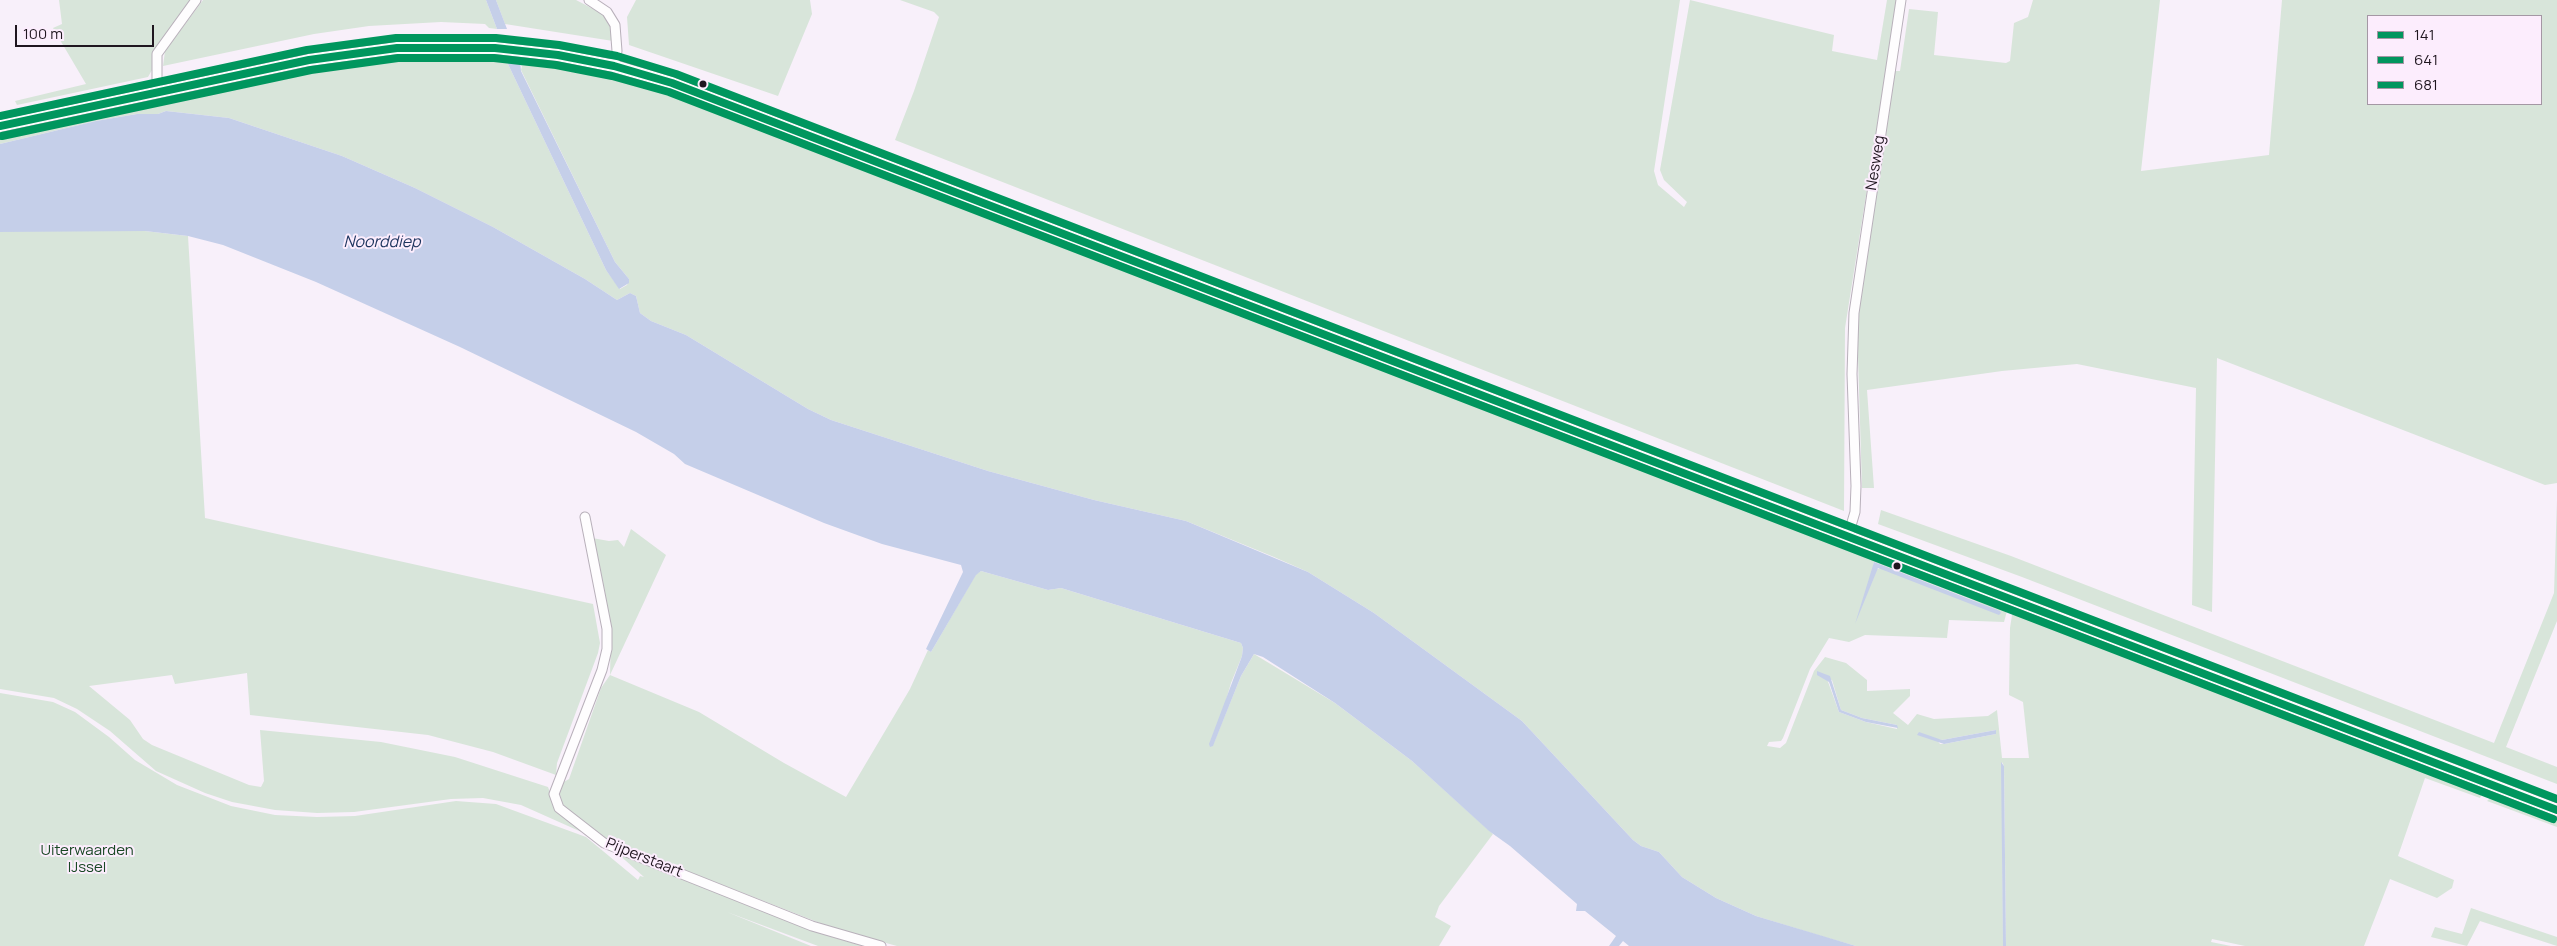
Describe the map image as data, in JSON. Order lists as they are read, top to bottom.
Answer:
{
  "streets": {
    "street": ["Nesweg", "Pijperstaart"]
  },
  "water": ["Noorddiep"],
  "parks": ["Uiterwaarden IJssel"],
  "lines": ["transit line 681", "transit line 141", "transit line 641"],
  "legend": ["141", "641", "681"],
  "scale_bar": "100 m"
}
